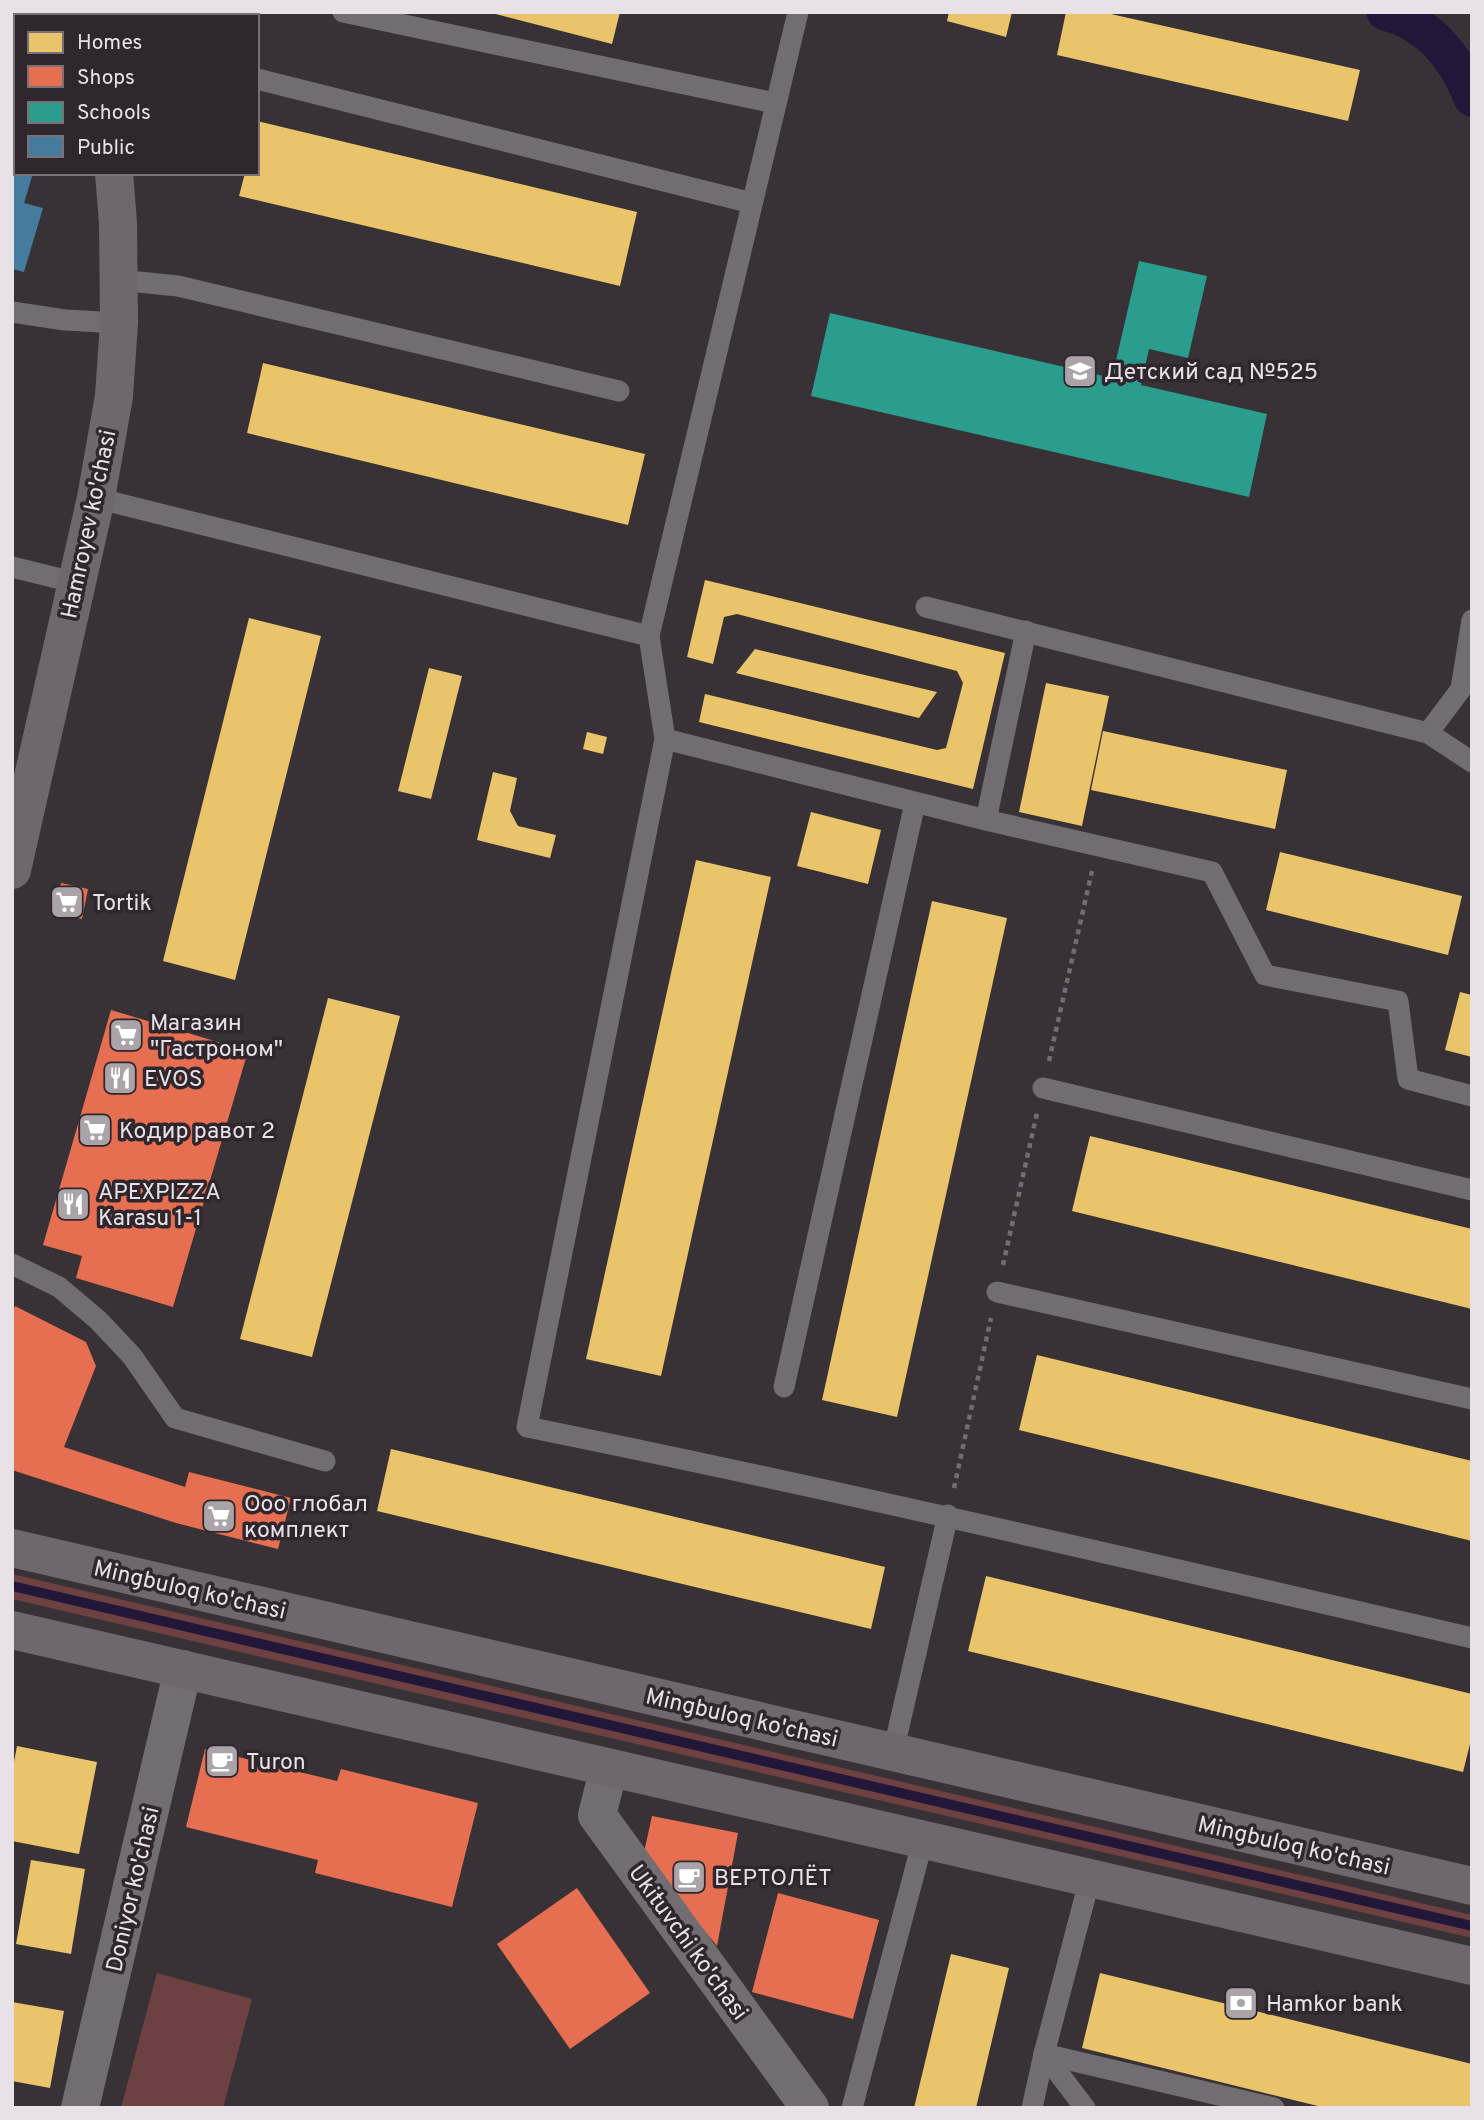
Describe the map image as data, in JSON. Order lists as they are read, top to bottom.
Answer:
{
  "streets": {
    "main road": ["Hamroyev ko'chasi", "Mingbuloq ko'chasi"],
    "street": ["Doniyor ko'chasi", "Ukituvchi ko'chasi"]
  },
  "places": {
    "school or university": ["Детский сад №525"],
    "supermarket": [
      "Tortik",
      "Магазин \"Гастроном\"",
      "Кодир равот 2",
      "Ооо глобал комплект"
    ],
    "restaurant": ["EVOS", "APEXPIZZA Karasu 1-1"],
    "cafe": ["Turon", "ВЕРТОЛЁТ"],
    "bank": ["Hamkor bank"]
  },
  "legend": [
    "Homes",
    "Shops",
    "Schools",
    "Public"
  ]
}
